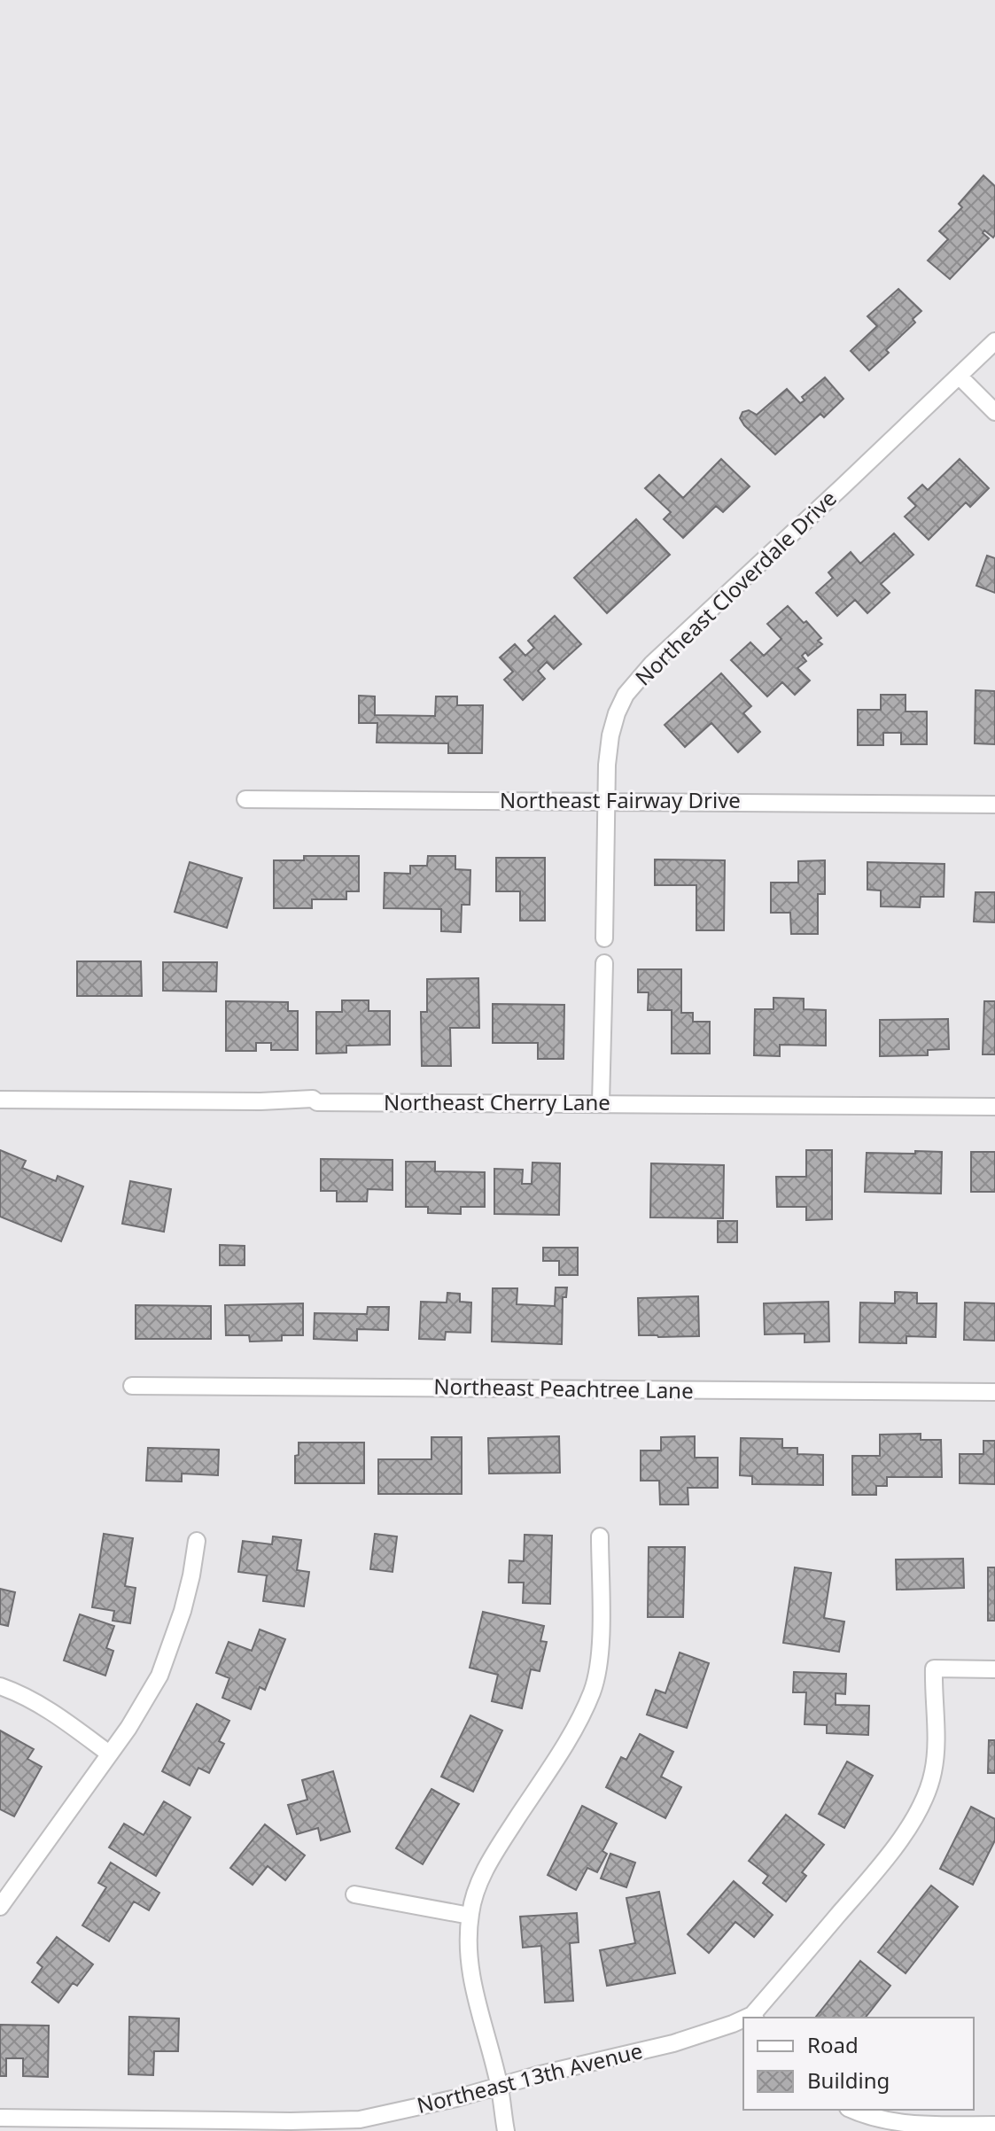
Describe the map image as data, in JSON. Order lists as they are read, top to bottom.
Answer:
{
  "streets": {
    "street": [
      "Northeast Cloverdale Drive",
      "Northeast Fairway Drive",
      "Northeast Cherry Lane",
      "Northeast Peachtree Lane",
      "Northeast 13th Avenue"
    ]
  },
  "crossings": [
    ["Northeast Cloverdale Drive", "Northeast Fairway Drive"]
  ],
  "legend": ["Road", "Building"]
}
